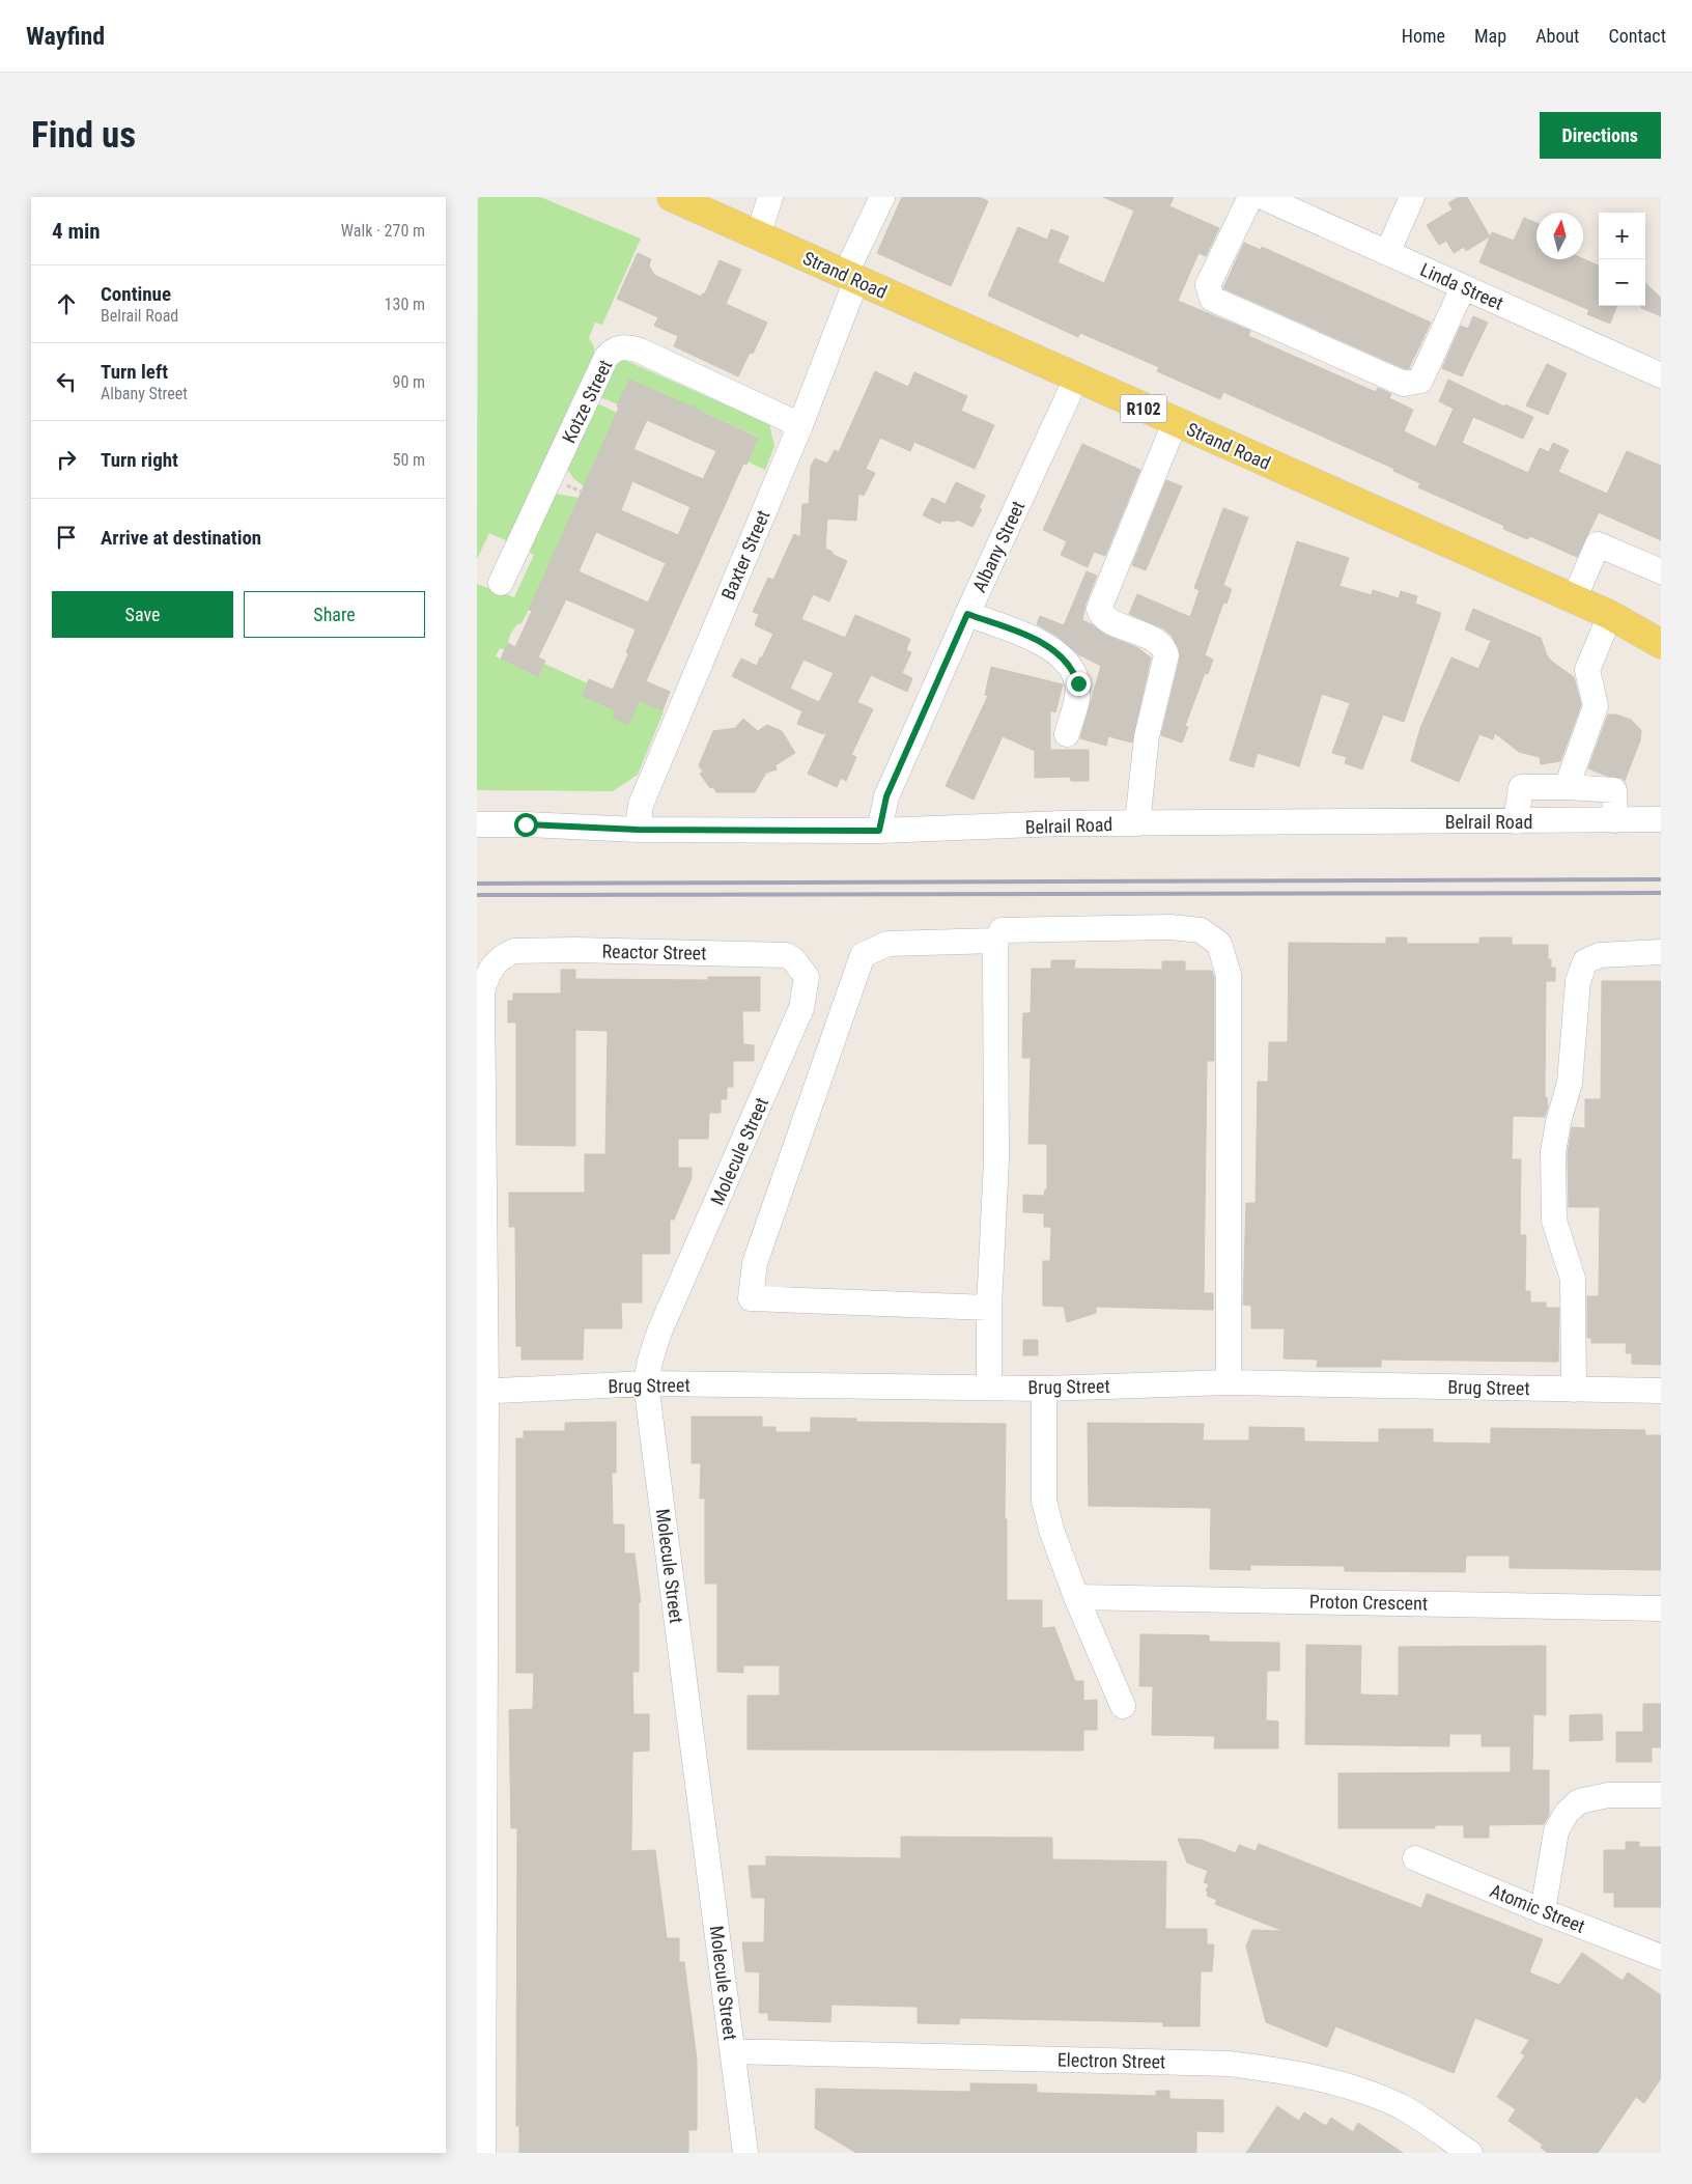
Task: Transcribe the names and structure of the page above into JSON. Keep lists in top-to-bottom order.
{
  "streets": {
    "main road": ["Strand Road", "R102"],
    "street": [
      "Linda Street",
      "Kotze Street",
      "Albany Street",
      "Baxter Street",
      "Belrail Road",
      "Reactor Street",
      "Molecule Street",
      "Brug Street",
      "Proton Crescent",
      "Atomic Street",
      "Electron Street"
    ]
  },
  "crossings": [
    ["Strand Road", "Albany Street"],
    ["Strand Road", "Baxter Street"],
    ["Kotze Street", "Baxter Street"],
    ["Albany Street", "Belrail Road"],
    ["Baxter Street", "Belrail Road"],
    ["Reactor Street", "Molecule Street"],
    ["Reactor Street", "Brug Street"],
    ["Molecule Street", "Brug Street"],
    ["Molecule Street", "Electron Street"]
  ],
  "north": "top",
  "page": {
    "header": "Wayfind",
    "nav": [
      "Home",
      "Map",
      "About",
      "Contact"
    ],
    "buttons": [
      "Directions",
      ["Save", "Share"]
    ],
    "title": "Find us",
    "heading": ["4 min", "Walk · 270 m"],
    "map_buttons": ["+", "−"],
    "list": [
      ["Continue", "Belrail Road", "130 m"],
      ["Turn left", "Albany Street", "90 m"],
      ["Turn right", "50 m"],
      "Arrive at destination"
    ]
  }
}
